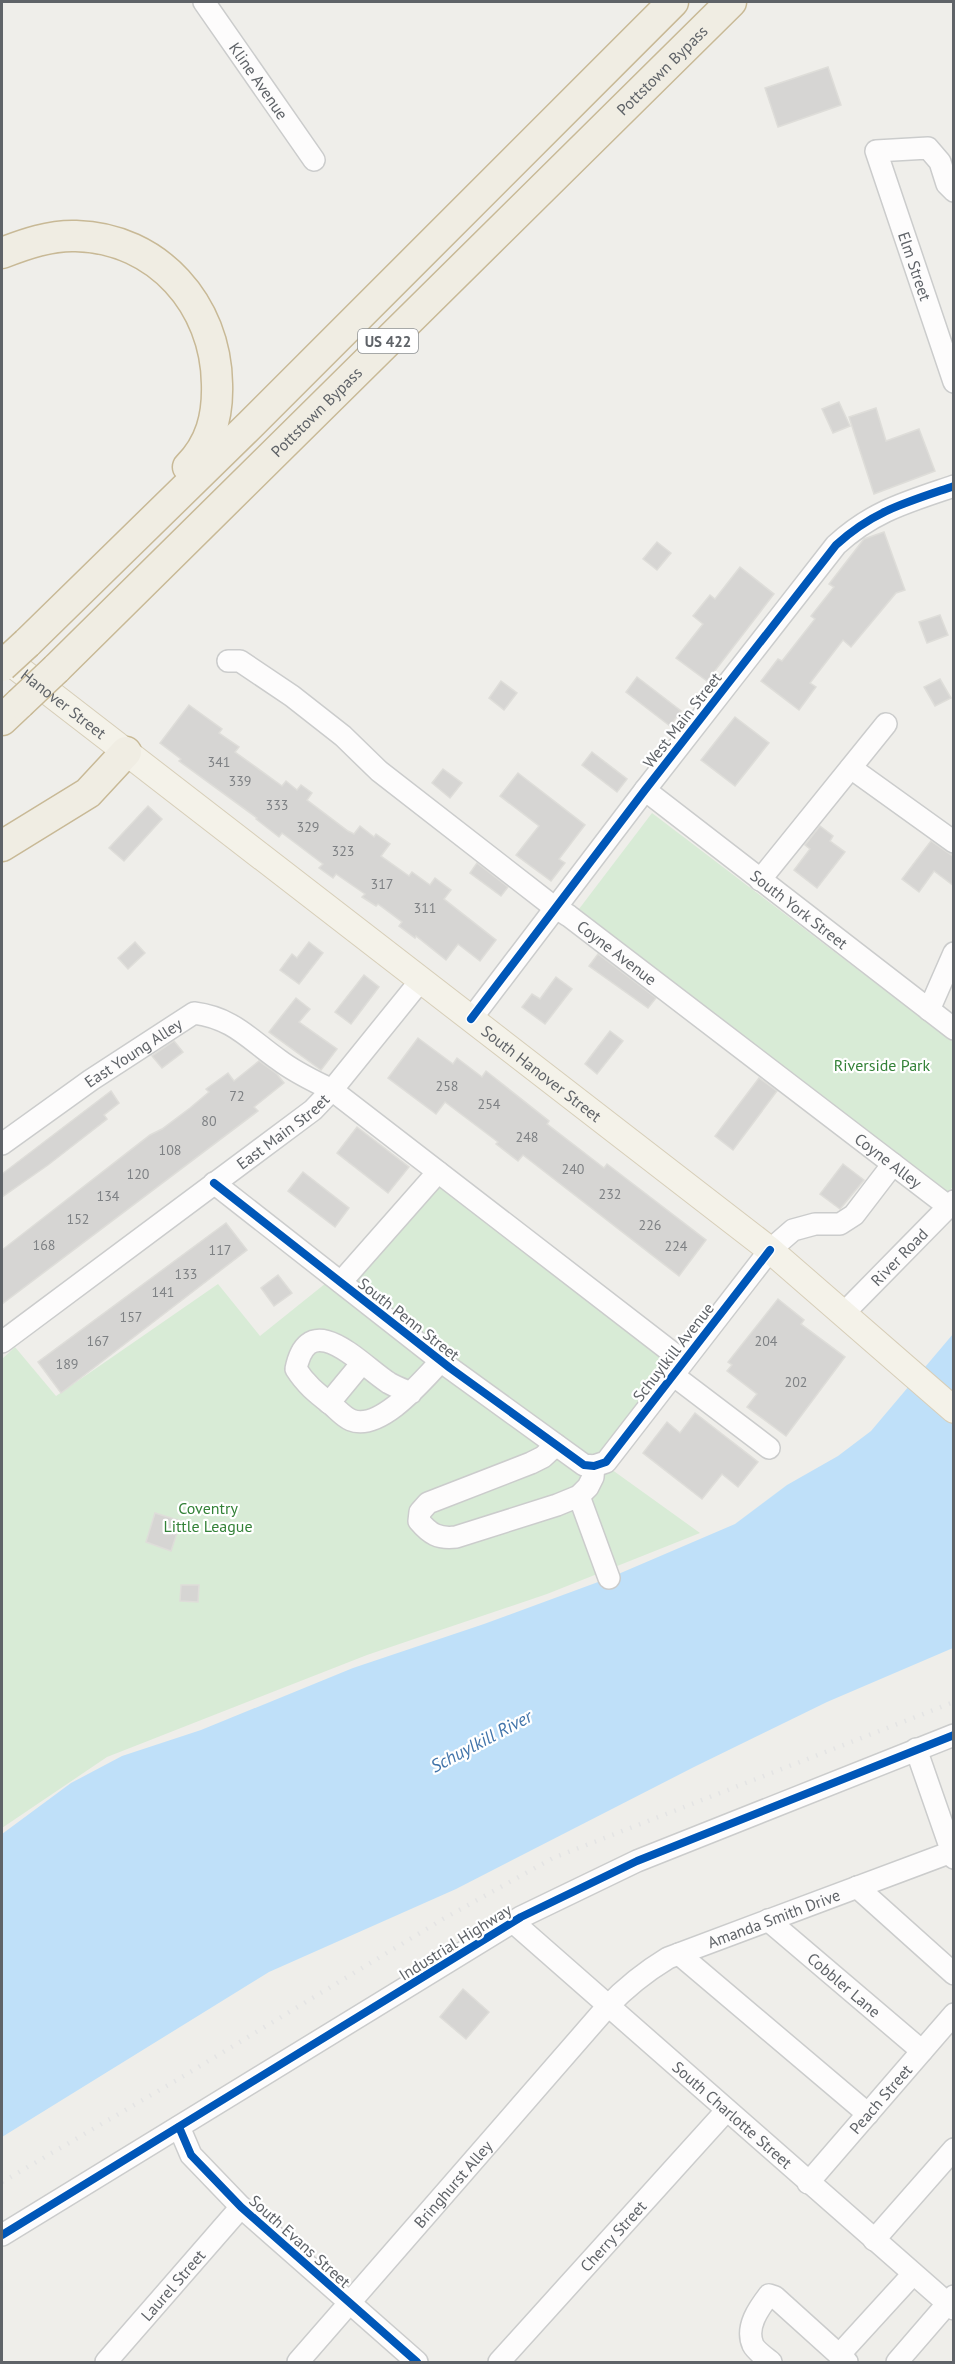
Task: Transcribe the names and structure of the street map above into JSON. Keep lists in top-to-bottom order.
{
  "streets": {
    "highway": ["Pottstown Bypass", "US 422"],
    "main road": ["Hanover Street", "South Hanover Street"],
    "street": [
      "Kline Avenue",
      "Elm Street",
      "West Main Street",
      "South York Street",
      "Coyne Avenue",
      "East Young Alley",
      "East Main Street",
      "Coyne Alley",
      "River Road",
      "South Penn Street",
      "Schuylkill Avenue",
      "Amanda Smith Drive",
      "Industrial Highway",
      "Cobbler Lane",
      "Peach Street",
      "South Charlotte Street",
      "Bringhurst Alley",
      "Cherry Street",
      "South Evans Street",
      "Laurel Street"
    ]
  },
  "crossings": [
    ["US 422", "Hanover Street"],
    ["Hanover Street", "South Hanover Street"],
    ["West Main Street", "South York Street"],
    ["West Main Street", "Coyne Avenue"],
    ["West Main Street", "South Hanover Street"],
    ["Coyne Avenue", "Coyne Alley"],
    ["East Young Alley", "East Main Street"],
    ["South Hanover Street", "East Main Street"],
    ["South Hanover Street", "River Road"],
    ["South Hanover Street", "Schuylkill Avenue"],
    ["East Main Street", "South Penn Street"],
    ["Coyne Alley", "River Road"],
    ["Coyne Alley", "Schuylkill Avenue"],
    ["South Penn Street", "Schuylkill Avenue"],
    ["Amanda Smith Drive", "Cobbler Lane"],
    ["Amanda Smith Drive", "South Charlotte Street"],
    ["Amanda Smith Drive", "Bringhurst Alley"],
    ["Industrial Highway", "South Charlotte Street"],
    ["Industrial Highway", "South Evans Street"],
    ["Cobbler Lane", "Peach Street"],
    ["Peach Street", "South Charlotte Street"],
    ["South Charlotte Street", "Bringhurst Alley"],
    ["South Charlotte Street", "Cherry Street"],
    ["Bringhurst Alley", "South Evans Street"],
    ["South Evans Street", "Laurel Street"]
  ],
  "water": ["Schuylkill River"],
  "parks": ["Riverside Park", "Coventry Little League"],
  "house_numbers": [
    "341",
    "339",
    "333",
    "329",
    "323",
    "317",
    "311",
    "258",
    "72",
    "254",
    "80",
    "248",
    "108",
    "240",
    "120",
    "232",
    "134",
    "152",
    "226",
    "168",
    "224",
    "117",
    "133",
    "141",
    "157",
    "167",
    "204",
    "189",
    "202"
  ]
}
